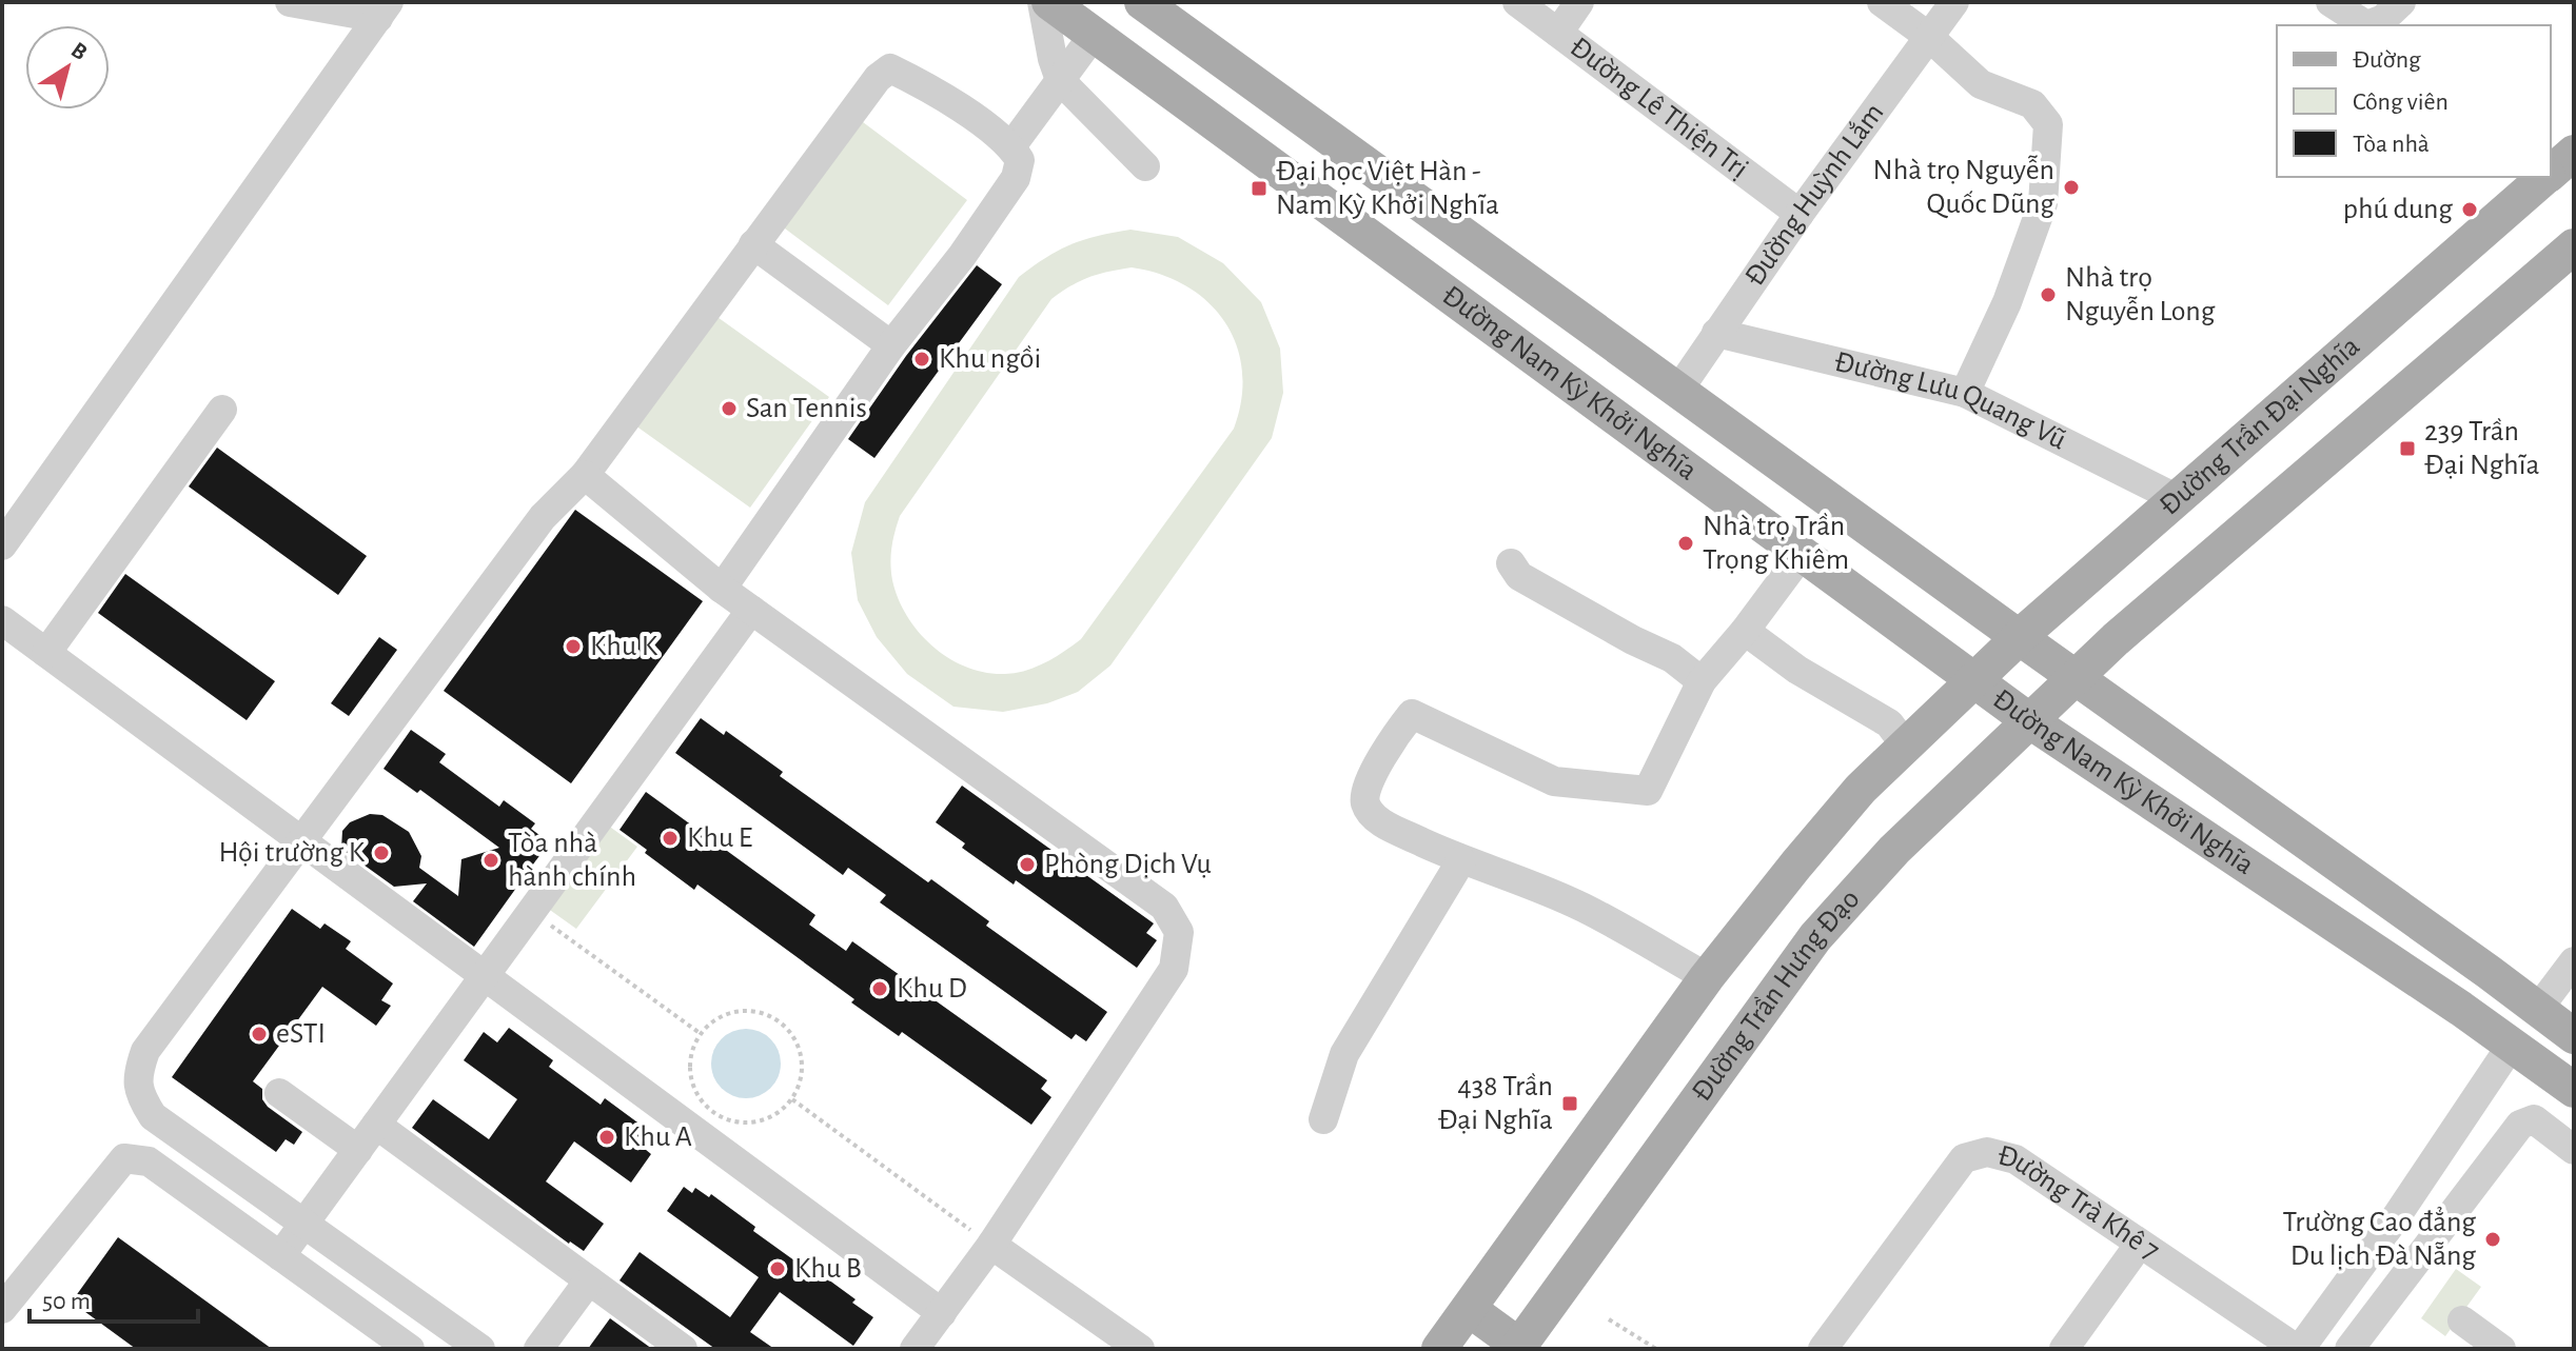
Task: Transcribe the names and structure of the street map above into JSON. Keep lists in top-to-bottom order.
{
  "streets": {
    "main road": ["Đường Nam Kỳ Khởi Nghĩa", "Đường Trần Đại Nghĩa", "Đường Trần Hưng Đạo"],
    "street": [
      "Đường Lê Thiện Trị",
      "Đường Huỳnh Lắm",
      "Đường Lưu Quang Vũ",
      "Đường Trà Khê 7"
    ]
  },
  "crossings": [
    ["Đường Lê Thiện Trị", "Đường Huỳnh Lắm"],
    ["Đường Huỳnh Lắm", "Đường Nam Kỳ Khởi Nghĩa"],
    ["Đường Huỳnh Lắm", "Đường Lưu Quang Vũ"],
    ["Đường Nam Kỳ Khởi Nghĩa", "Đường Trần Đại Nghĩa"],
    ["Đường Nam Kỳ Khởi Nghĩa", "Đường Trần Hưng Đạo"],
    ["Đường Lưu Quang Vũ", "Đường Trần Đại Nghĩa"],
    ["Đường Trần Đại Nghĩa", "Đường Trần Hưng Đạo"]
  ],
  "places": {
    "other": [
      "Nhà trọ Nguyễn Quốc Dũng",
      "phú dung",
      "Nhà trọ Nguyễn Long",
      "Khu ngồi",
      "San Tennis",
      "Nhà trọ Trần Trọng Khiêm",
      "Khu K",
      "Khu E",
      "Hội trường K",
      "Tòa nhà hành chính",
      "Phòng Dịch Vụ",
      "Khu D",
      "eSTI",
      "Khu A",
      "Trường Cao đẳng Du lịch Đà Nẵng",
      "Khu B"
    ],
    "transit": ["Đại học Việt Hàn - Nam Kỳ Khởi Nghĩa", "239 Trần Đại Nghĩa", "438 Trần Đại Nghĩa"]
  },
  "legend": ["Đường", "Công viên", "Tòa nhà"],
  "scale_bar": "50 m",
  "north": "top right"
}
